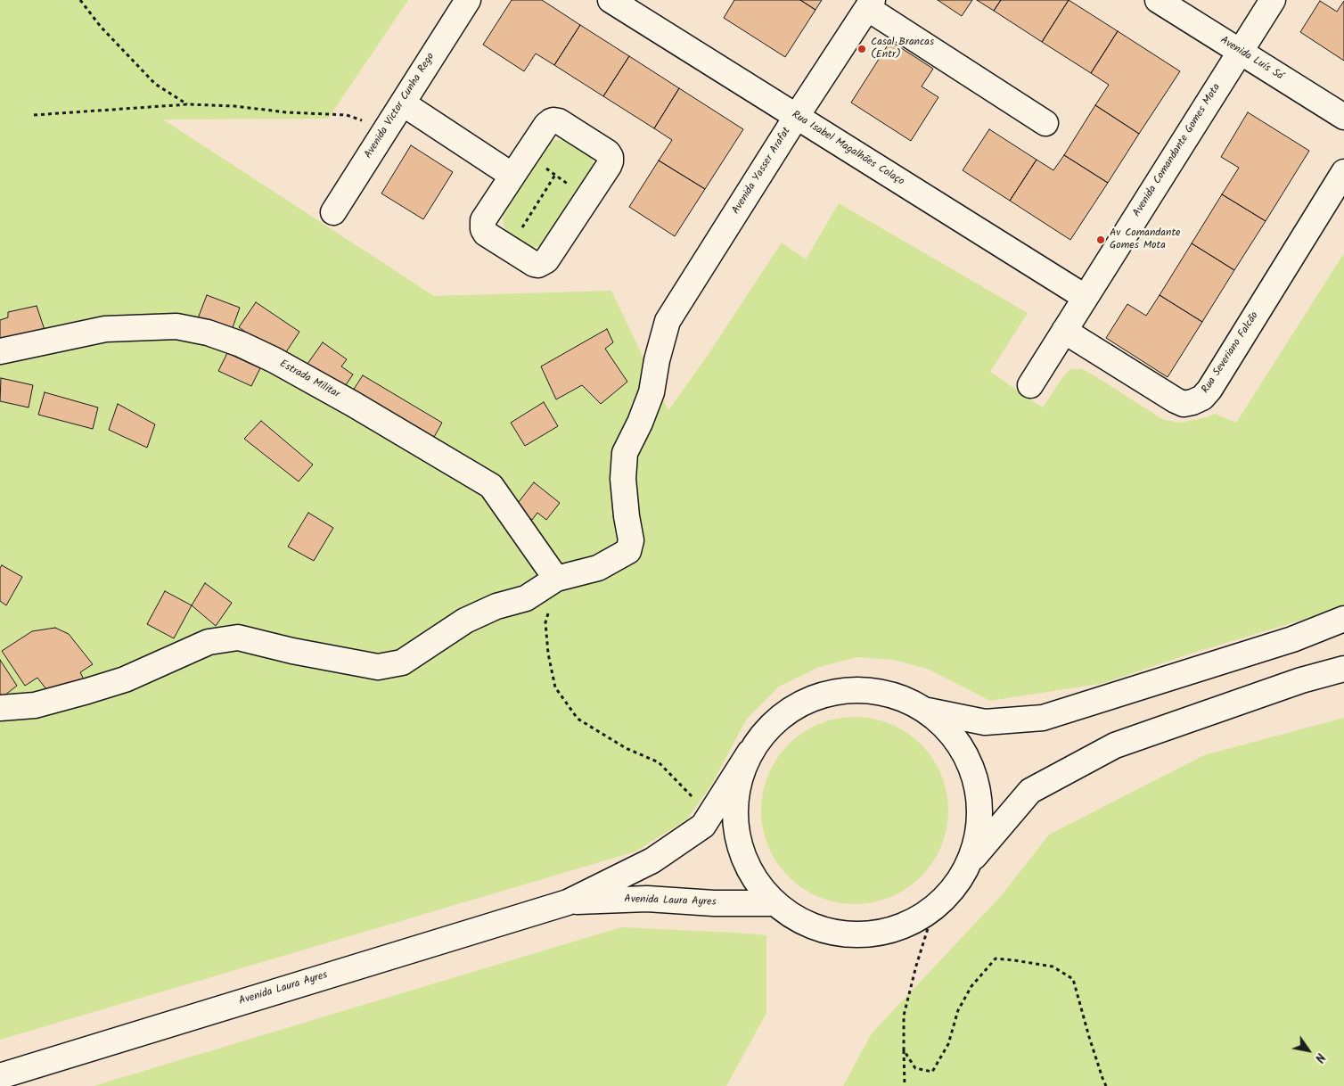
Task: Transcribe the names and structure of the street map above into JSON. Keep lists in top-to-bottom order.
{
  "streets": {
    "street": [
      "Avenida Luís Sá",
      "Avenida Victor Cunha Rego",
      "Rua Isabel Magalhães Colaço",
      "Avenida Comandante Gomes Mota",
      "Avenida Yasser Arafat",
      "Rua Severiano Falcão",
      "Estrada Militar",
      "Avenida Laura Ayres"
    ]
  },
  "crossings": [
    ["Avenida Luís Sá", "Avenida Comandante Gomes Mota"],
    ["Rua Isabel Magalhães Colaço", "Avenida Comandante Gomes Mota"],
    ["Rua Isabel Magalhães Colaço", "Avenida Yasser Arafat"],
    ["Avenida Comandante Gomes Mota", "Rua Severiano Falcão"],
    ["Avenida Yasser Arafat", "Estrada Militar"]
  ],
  "places": ["Casal Brancas (Entr)", "Av Comandante Gomes Mota"],
  "north": "bottom right"
}
